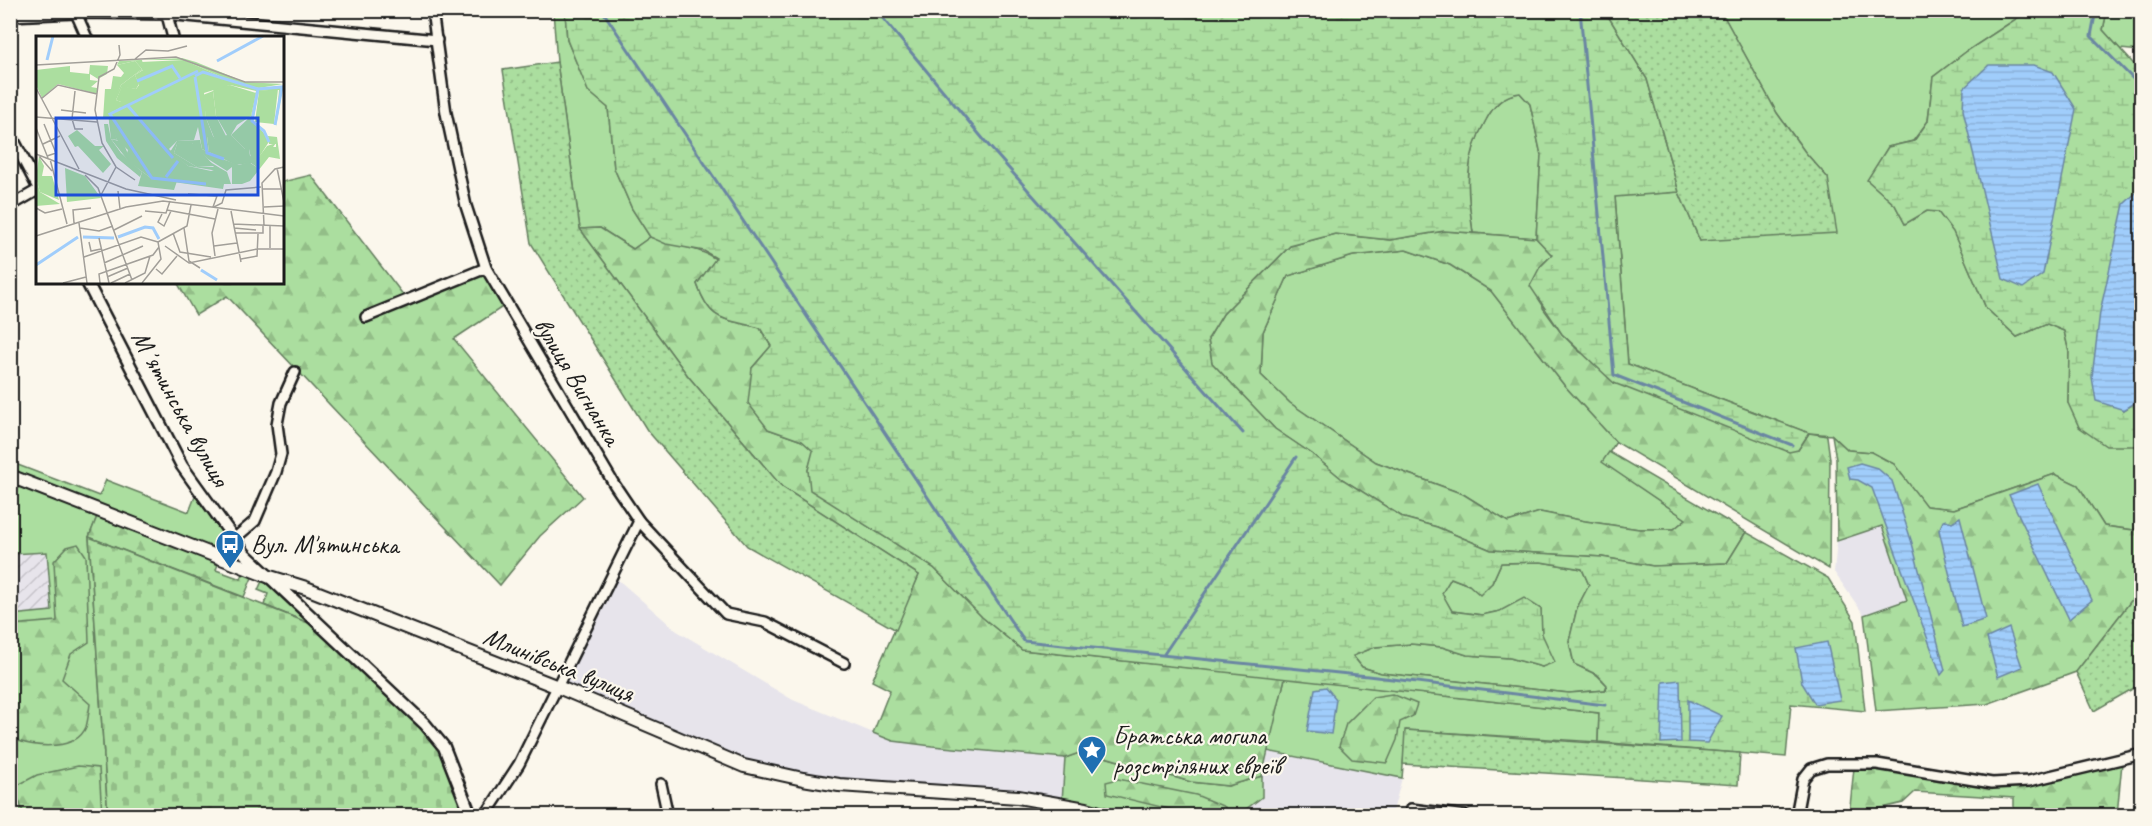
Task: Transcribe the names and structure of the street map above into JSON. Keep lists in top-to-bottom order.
{
  "streets": {
    "main road": ["Млинівська вулиця"],
    "street": ["вулиця Вигнанка", "Мʼятинська вулиця"]
  },
  "crossings": [
    ["Мʼятинська вулиця", "Млинівська вулиця"]
  ],
  "places": {
    "bus stop": ["Вул. М'ятинська"],
    "place": ["Братська могила розстріляних євреїв"]
  }
}
